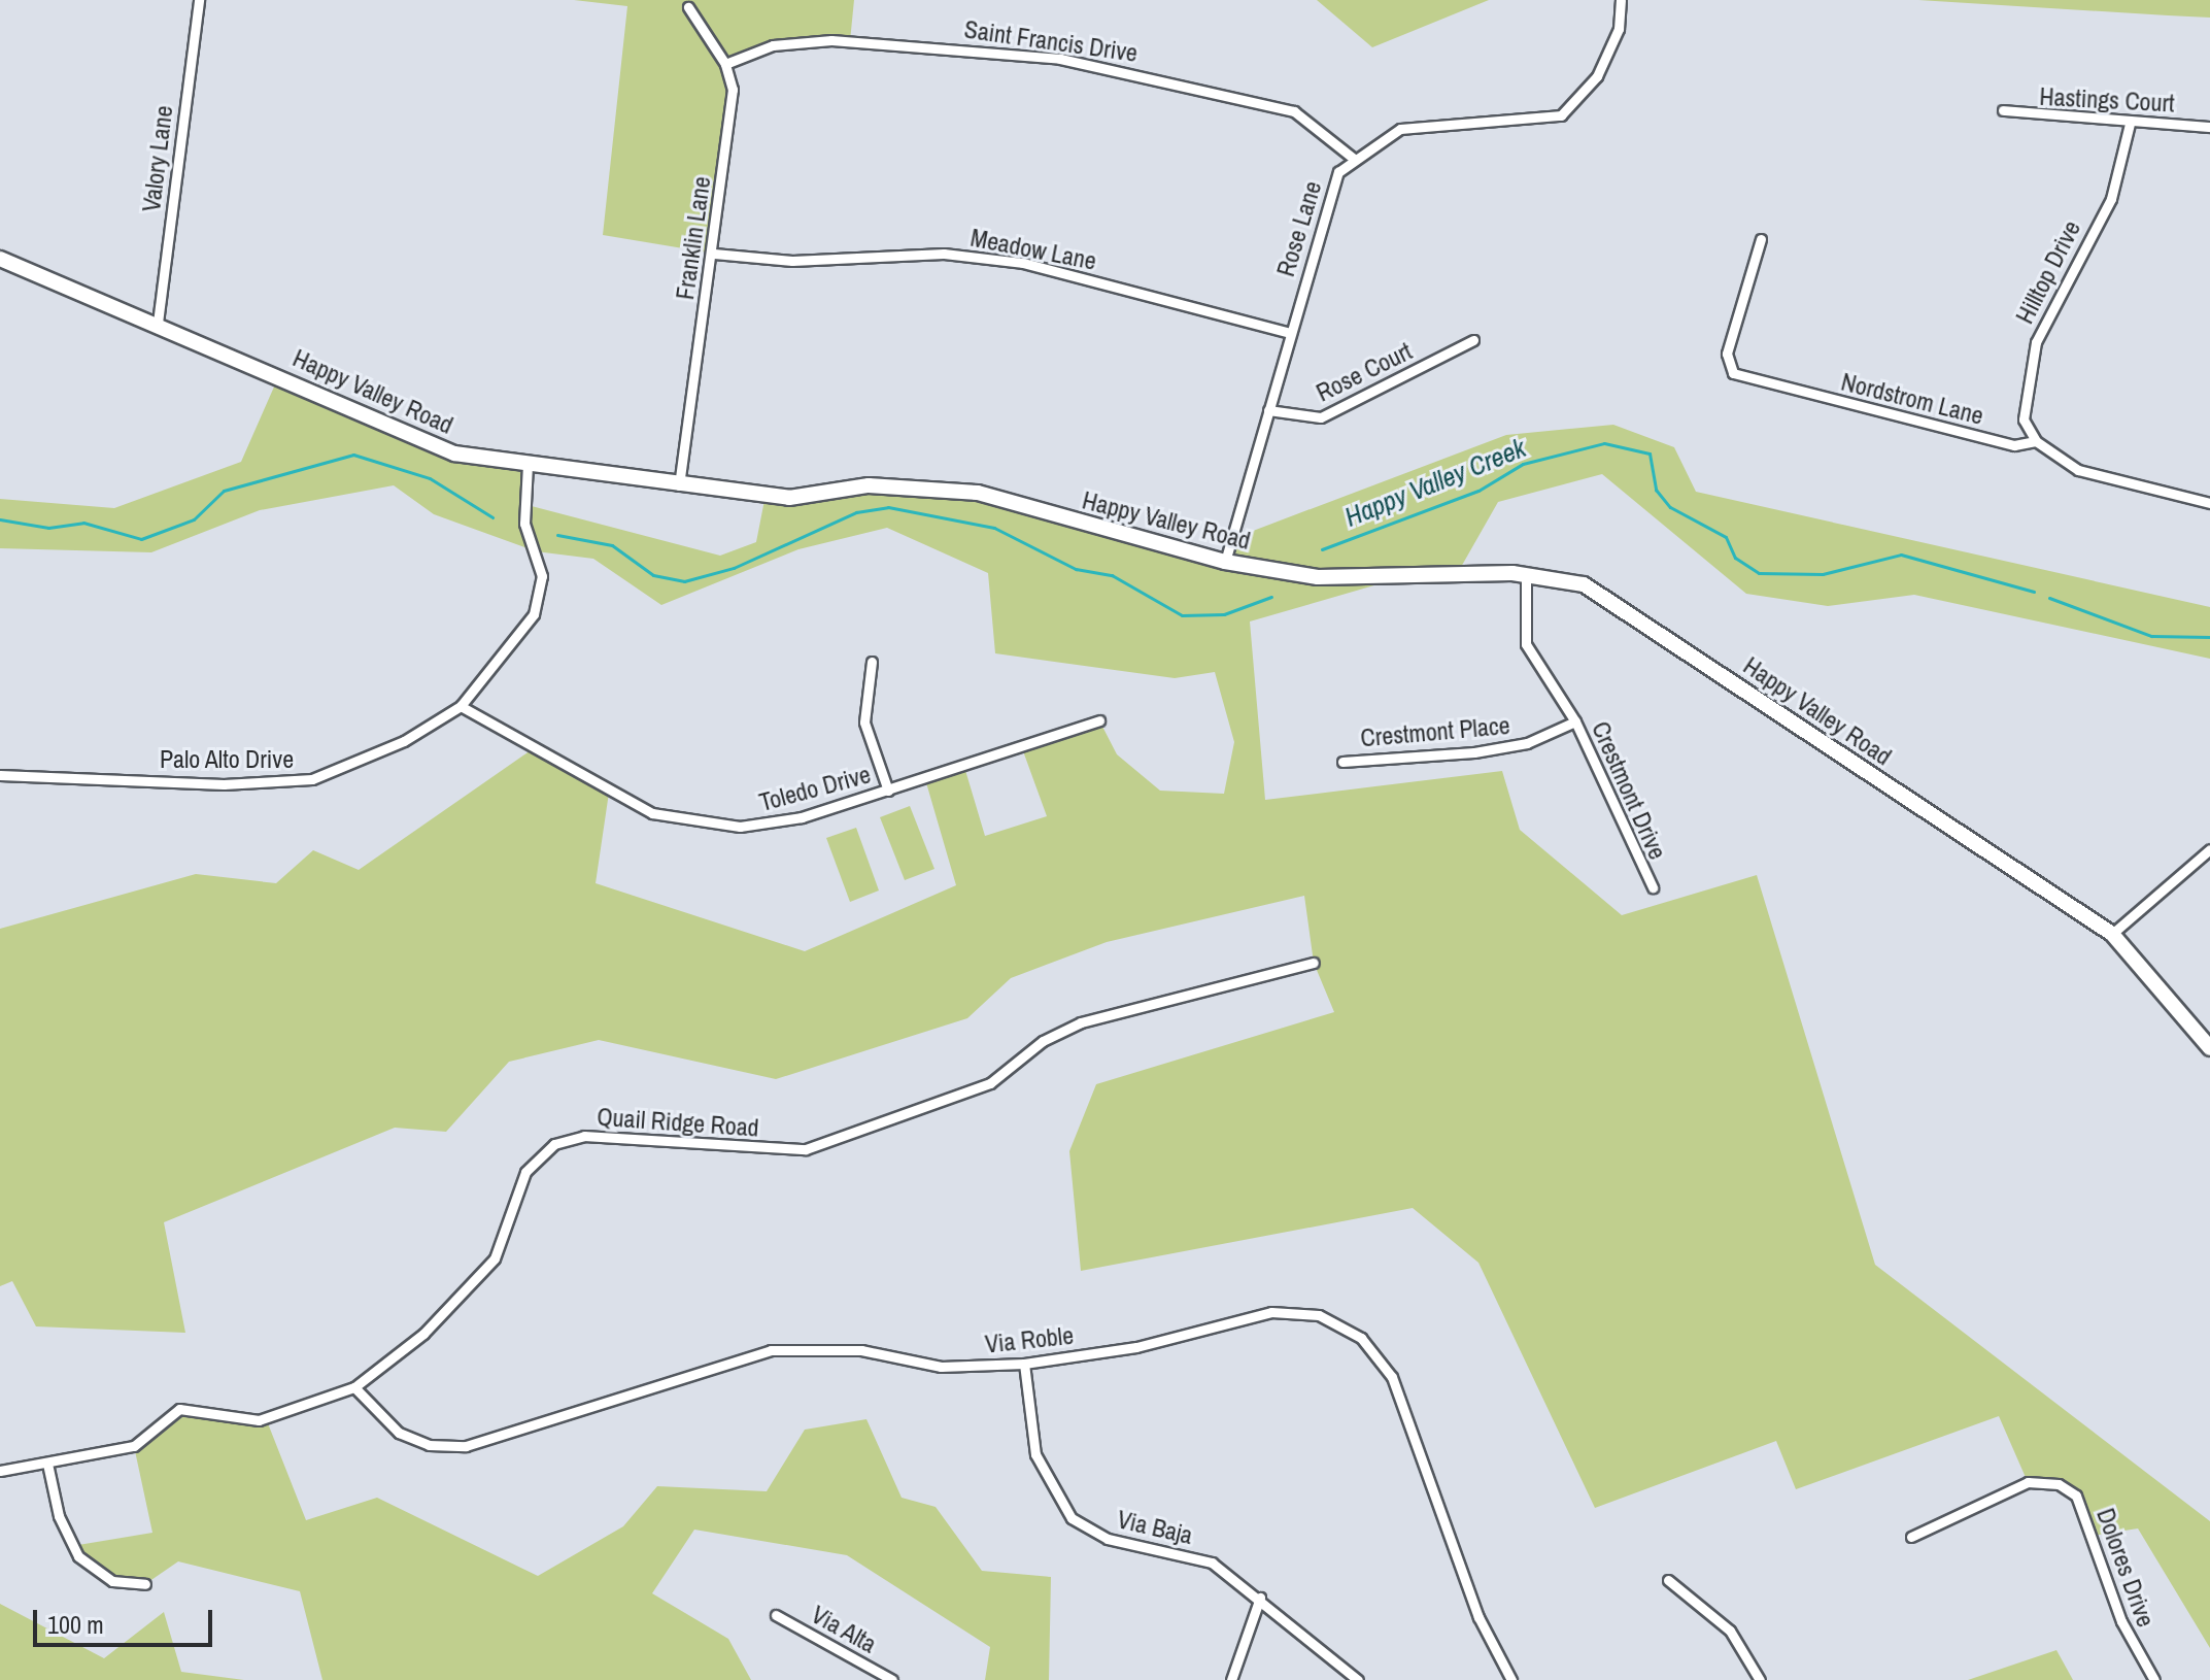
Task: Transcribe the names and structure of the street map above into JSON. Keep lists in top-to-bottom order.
{
  "streets": {
    "street": [
      "Saint Francis Drive",
      "Hastings Court",
      "Valory Lane",
      "Rose Lane",
      "Franklin Lane",
      "Meadow Lane",
      "Hilltop Drive",
      "Rose Court",
      "Happy Valley Road",
      "Nordstrom Lane",
      "Crestmont Place",
      "Palo Alto Drive",
      "Toledo Drive",
      "Crestmont Drive",
      "Quail Ridge Road",
      "Via Roble",
      "Via Baja",
      "Dolores Drive",
      "Via Alta"
    ]
  },
  "crossings": [
    ["Saint Francis Drive", "Rose Lane"],
    ["Saint Francis Drive", "Franklin Lane"],
    ["Hastings Court", "Hilltop Drive"],
    ["Valory Lane", "Happy Valley Road"],
    ["Rose Lane", "Meadow Lane"],
    ["Rose Lane", "Rose Court"],
    ["Rose Lane", "Happy Valley Road"],
    ["Franklin Lane", "Meadow Lane"],
    ["Franklin Lane", "Happy Valley Road"],
    ["Hilltop Drive", "Nordstrom Lane"],
    ["Happy Valley Road", "Palo Alto Drive"],
    ["Happy Valley Road", "Crestmont Drive"],
    ["Crestmont Place", "Crestmont Drive"],
    ["Palo Alto Drive", "Toledo Drive"],
    ["Quail Ridge Road", "Via Roble"],
    ["Via Roble", "Via Baja"]
  ],
  "water": ["Happy Valley Creek"],
  "scale_bar": "100 m"
}
